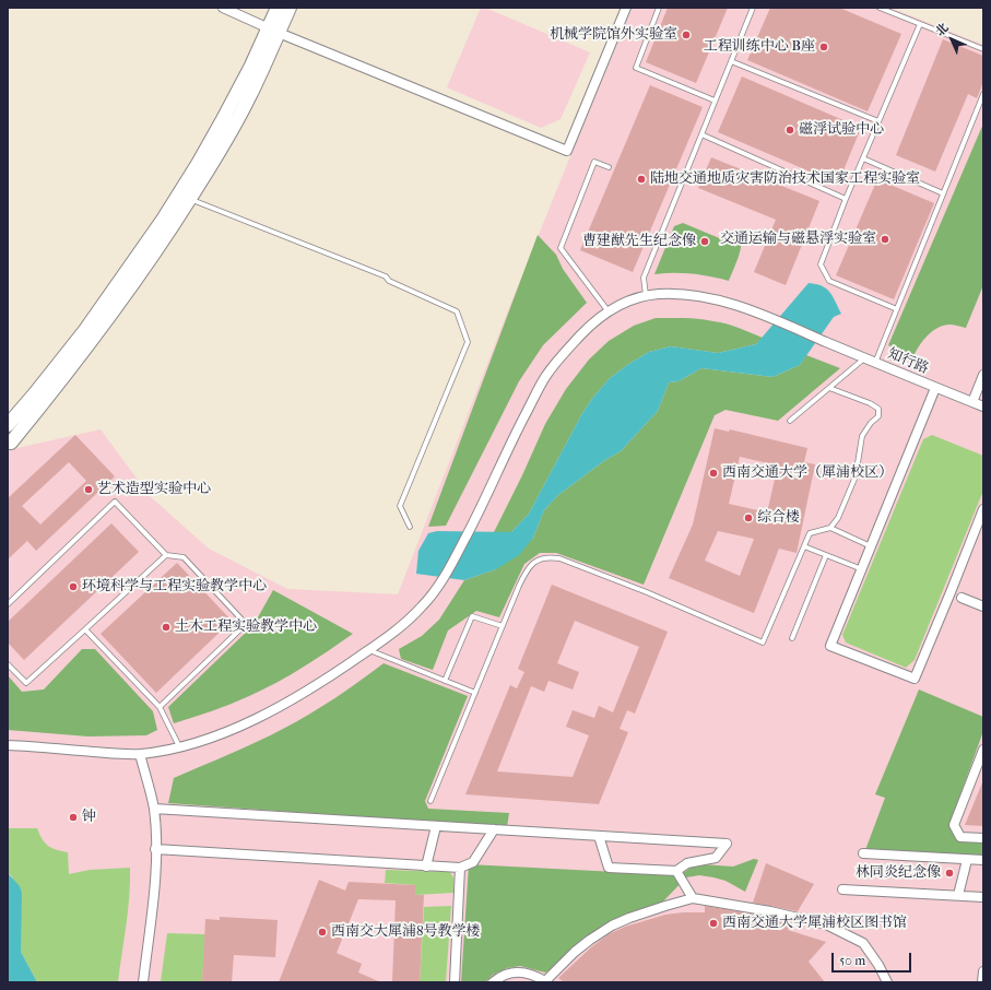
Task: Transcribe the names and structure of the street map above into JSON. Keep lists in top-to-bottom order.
{
  "streets": {
    "street": ["知行路"]
  },
  "places": [
    "机械学院馆外实验室",
    "工程训练中心 B座",
    "磁浮试验中心",
    "陆地交通地质灾害防治技术国家工程实验室",
    "交通运输与磁悬浮实验室",
    "曹建猷先生纪念像",
    "西南交通大学（犀浦校区）",
    "艺术造型实验中心",
    "综合楼",
    "环境科学与工程实验教学中心",
    "土木工程实验教学中心",
    "钟",
    "林同炎纪念像",
    "西南交通大学犀浦校区图书馆",
    "西南交大犀浦8号教学楼"
  ],
  "scale_bar": "50 m",
  "north": "top left"
}
